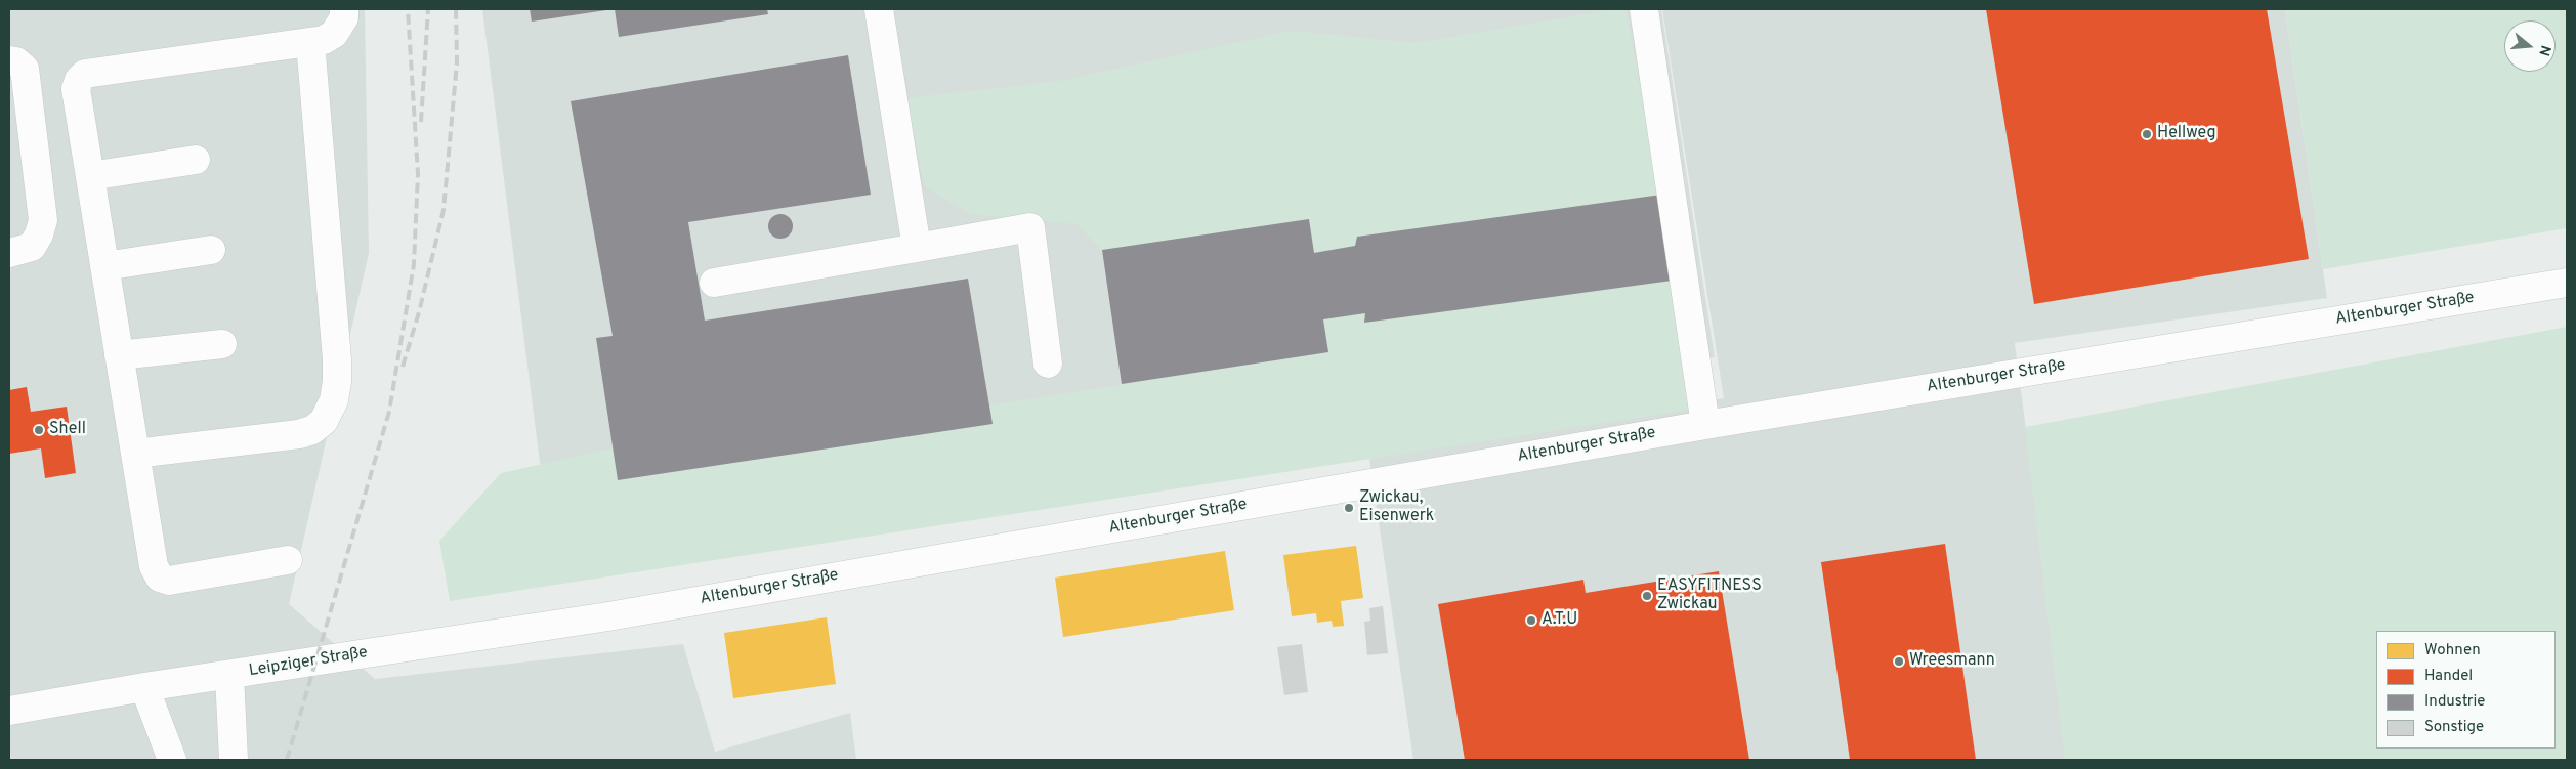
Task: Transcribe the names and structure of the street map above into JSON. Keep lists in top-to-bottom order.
{
  "streets": {
    "street": ["Altenburger Straße", "Leipziger Straße"]
  },
  "crossings": [
    ["Altenburger Straße", "Leipziger Straße"]
  ],
  "places": [
    "Hellweg",
    "Shell",
    "Zwickau, Eisenwerk",
    "EASYFITNESS Zwickau",
    "A.T.U",
    "Wreesmann"
  ],
  "legend": [
    "Wohnen",
    "Handel",
    "Industrie",
    "Sonstige"
  ],
  "north": "right"
}
